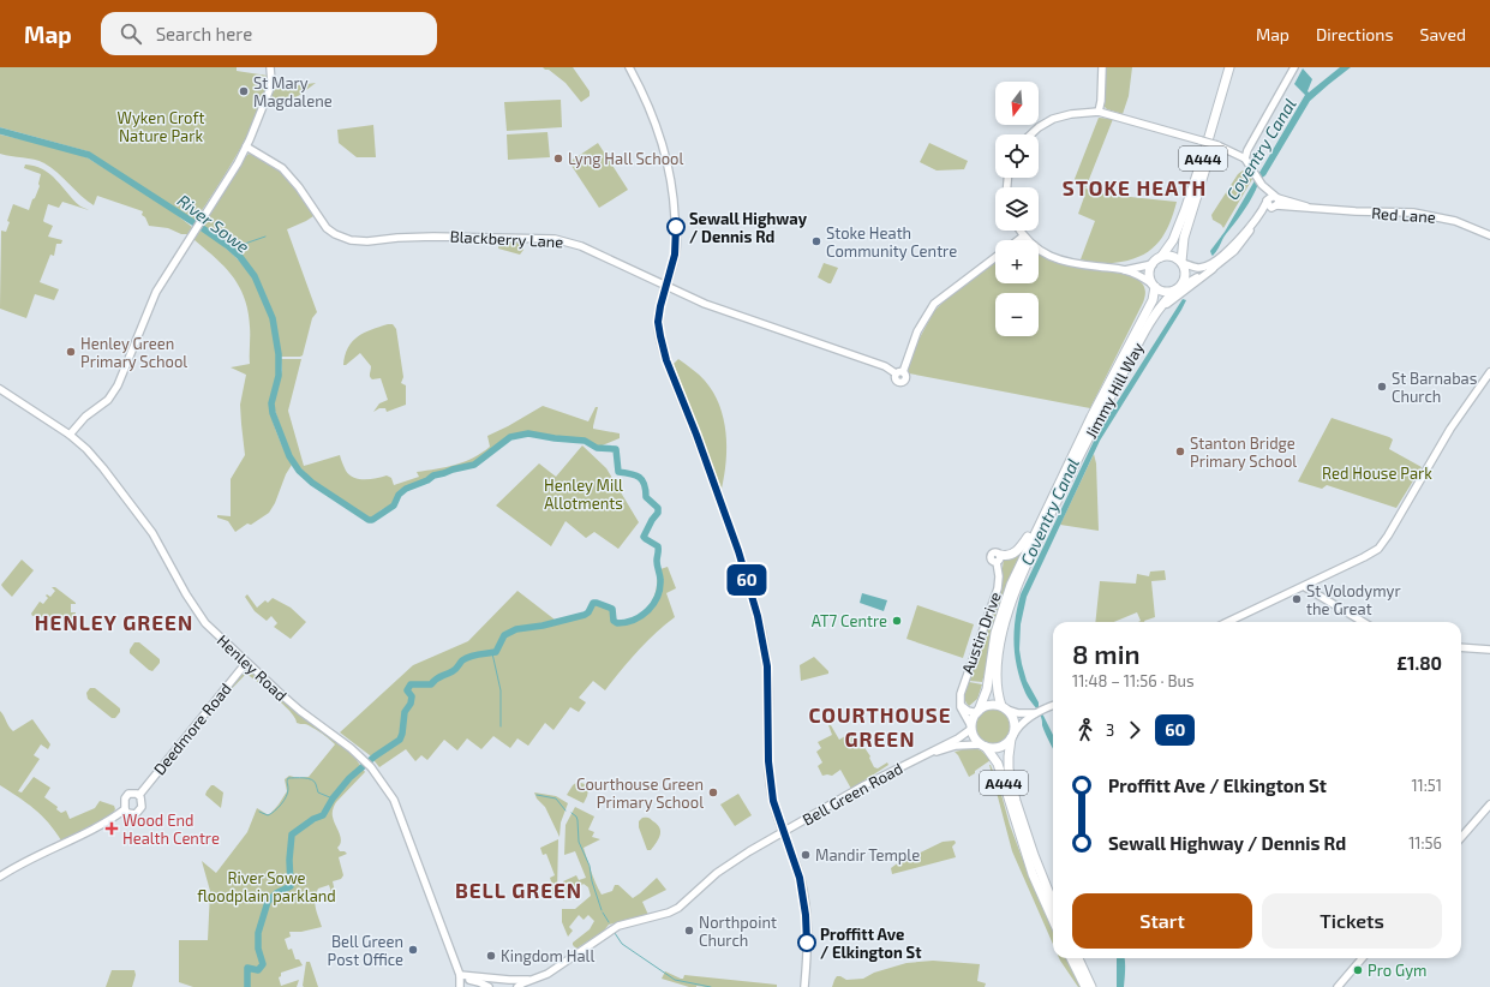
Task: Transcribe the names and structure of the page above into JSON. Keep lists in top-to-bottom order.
{
  "streets": {
    "highway": ["A444", "Jimmy Hill Way"],
    "street": [
      "Red Lane",
      "Blackberry Lane",
      "Austin Drive",
      "Henley Road",
      "Deedmore Road",
      "Bell Green Road"
    ]
  },
  "crossings": [
    ["A444", "Jimmy Hill Way"],
    ["A444", "Bell Green Road"],
    ["Henley Road", "Deedmore Road"],
    ["Henley Road", "Bell Green Road"]
  ],
  "districts": [
    "STOKE HEATH",
    "HENLEY GREEN",
    "COURTHOUSE GREEN",
    "BELL GREEN"
  ],
  "water": ["Coventry Canal", "River Sowe"],
  "parks": [
    "Wyken Croft Nature Park",
    "Red House Park",
    "Henley Mill Allotments",
    "River Sowe floodplain parkland"
  ],
  "places": {
    "other": [
      "St Mary Magdalene",
      "Lyng Hall School",
      "Sewall Highway / Dennis Rd",
      "Stoke Heath Community Centre",
      "Henley Green Primary School",
      "St Barnabas Church",
      "Stanton Bridge Primary School",
      "St Volodymyr the Great",
      "AT7 Centre",
      "Courthouse Green Primary School",
      "Mandir Temple",
      "Northpoint Church",
      "Proffitt Ave / Elkington St",
      "Bell Green Post Office",
      "Kingdom Hall",
      "Pro Gym"
    ],
    "health": ["Wood End Health Centre"]
  },
  "lines": ["bus line 60"],
  "north": "bottom",
  "page": {
    "header": "Map",
    "search": "Search here",
    "nav": ["Map", "Directions", "Saved"],
    "on_map": "60",
    "map_buttons": ["+", "−"],
    "heading": ["8 min", "11:48 – 11:56 · Bus", "£1.80"],
    "legs": ["3", "60"],
    "list": [
      {
        "name": "Proffitt Ave / Elkington St",
        "value": "11:51"
      },
      {
        "name": "Sewall Highway / Dennis Rd",
        "value": "11:56"
      }
    ],
    "buttons": ["Start", "Tickets"]
  }
}
